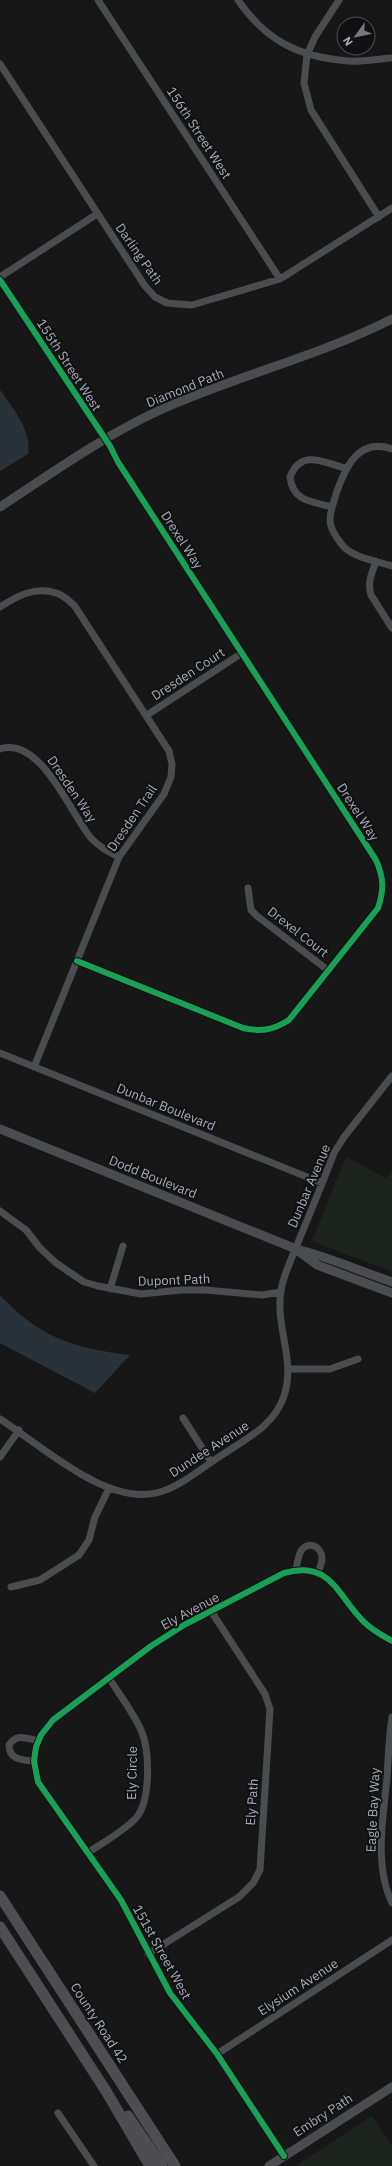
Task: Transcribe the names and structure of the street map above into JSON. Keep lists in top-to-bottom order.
{
  "streets": {
    "highway": ["County Road 42"],
    "street": [
      "156th Street West",
      "Darling Path",
      "155th Street West",
      "Diamond Path",
      "Drexel Way",
      "Dresden Court",
      "Dresden Way",
      "Dresden Trail",
      "Drexel Court",
      "Dunbar Boulevard",
      "Dodd Boulevard",
      "Dunbar Avenue",
      "Dupont Path",
      "Dundee Avenue",
      "Ely Avenue",
      "Ely Circle",
      "Ely Path",
      "Eagle Bay Way",
      "151st Street West",
      "Elysium Avenue",
      "Embry Path"
    ]
  },
  "crossings": [
    ["156th Street West", "Darling Path"],
    ["155th Street West", "Diamond Path"],
    ["155th Street West", "Drexel Way"],
    ["Drexel Way", "Dresden Court"],
    ["Drexel Way", "Dresden Trail"],
    ["Drexel Way", "Drexel Court"],
    ["Dresden Court", "Dresden Trail"],
    ["Dresden Way", "Dresden Trail"],
    ["Dresden Trail", "Dunbar Boulevard"],
    ["Dunbar Boulevard", "Dunbar Avenue"],
    ["Dodd Boulevard", "Dunbar Avenue"],
    ["Dodd Boulevard", "Dundee Avenue"],
    ["Dunbar Avenue", "Dundee Avenue"],
    ["Dupont Path", "Dundee Avenue"],
    ["Ely Avenue", "Ely Circle"],
    ["Ely Avenue", "Ely Path"],
    ["Ely Avenue", "151st Street West"],
    ["Ely Circle", "151st Street West"],
    ["Ely Path", "151st Street West"],
    ["151st Street West", "Elysium Avenue"],
    ["151st Street West", "Embry Path"]
  ],
  "north": "bottom left"
}
